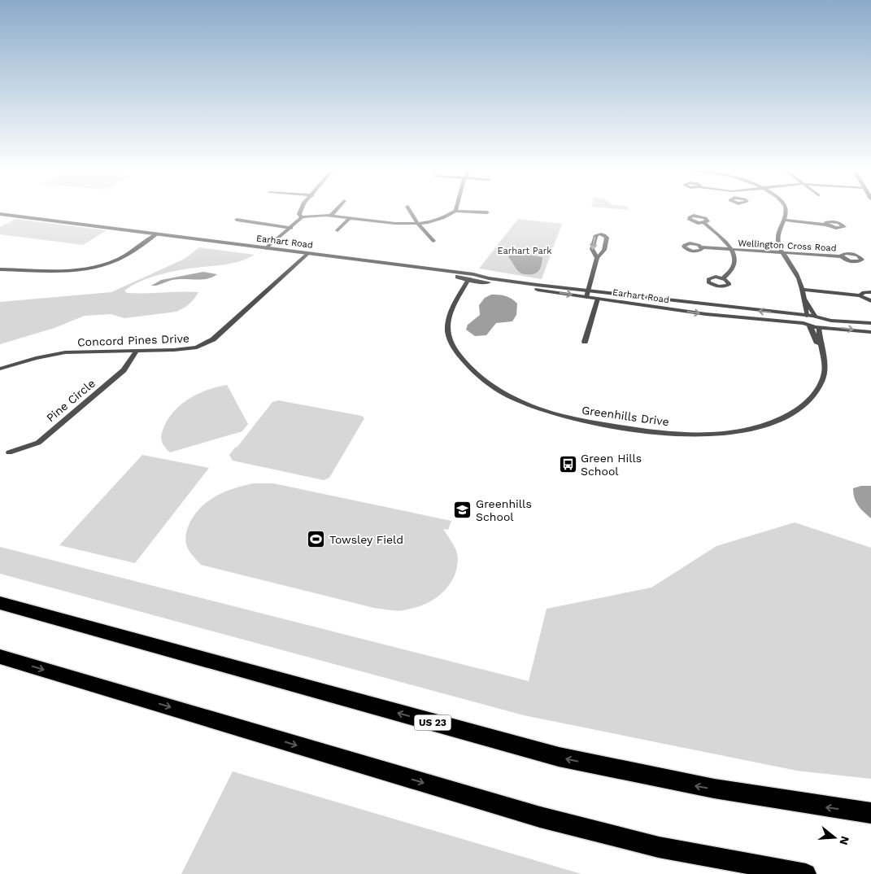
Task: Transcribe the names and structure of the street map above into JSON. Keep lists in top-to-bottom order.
{
  "streets": {
    "highway": ["US 23"],
    "street": [
      "Earhart Road",
      "Wellington Cross Road",
      "Concord Pines Drive",
      "Pine Circle",
      "Greenhills Drive"
    ]
  },
  "crossings": [
    ["Earhart Road", "Concord Pines Drive"],
    ["Earhart Road", "Greenhills Drive"],
    ["Wellington Cross Road", "Greenhills Drive"],
    ["Concord Pines Drive", "Pine Circle"]
  ],
  "parks": ["Earhart Park"],
  "places": {
    "bus stop": ["Green Hills School"],
    "school or university": ["Greenhills School"],
    "sports": ["Towsley Field"]
  },
  "north": "right"
}
